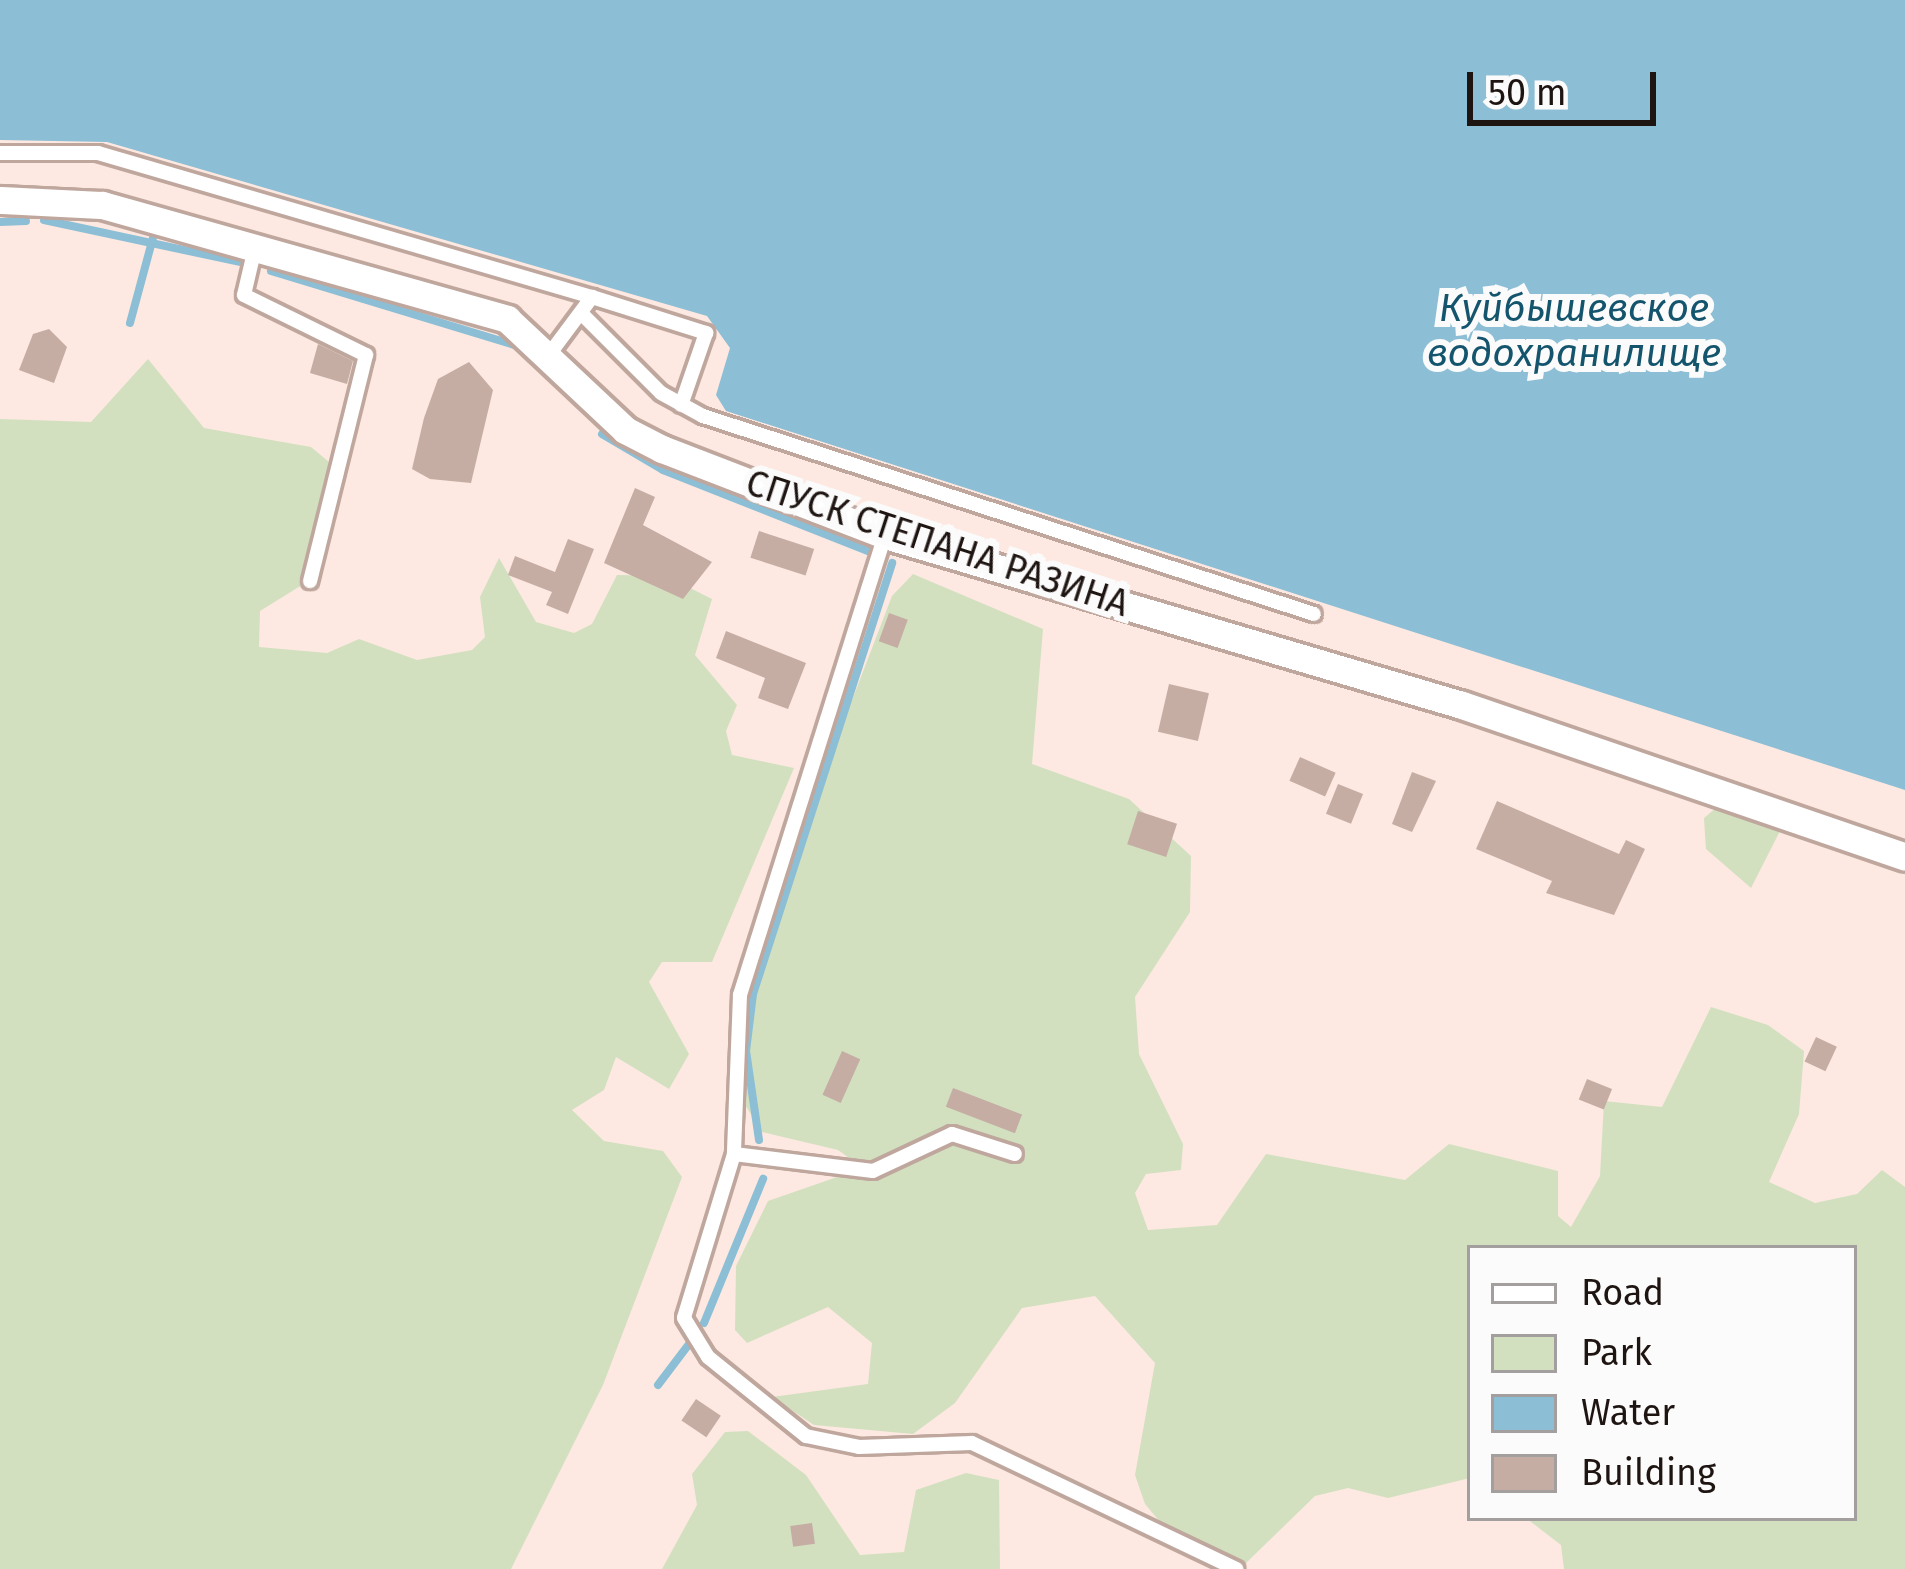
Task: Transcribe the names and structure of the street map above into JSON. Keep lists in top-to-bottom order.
{
  "streets": {
    "street": ["СПУСК СТЕПАНА РАЗИНА"]
  },
  "water": ["Куйбышевское водохранилище"],
  "legend": [
    "Road",
    "Park",
    "Water",
    "Building"
  ],
  "scale_bar": "50 m"
}
